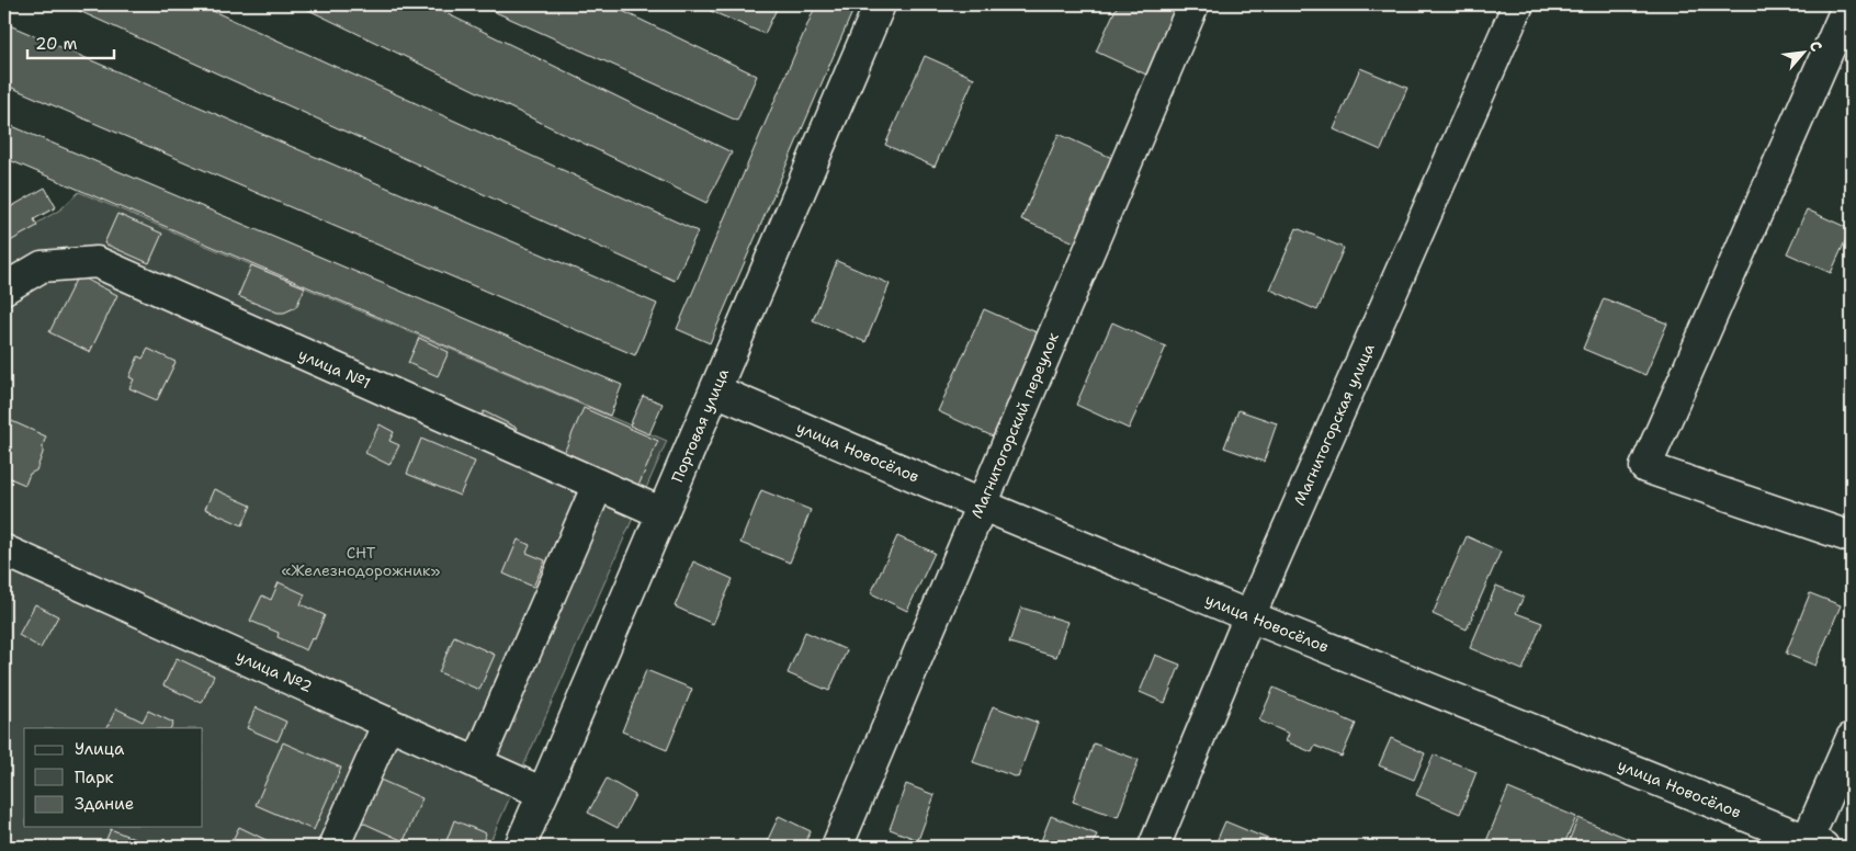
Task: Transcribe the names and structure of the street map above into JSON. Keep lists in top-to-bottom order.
{
  "streets": {
    "street": [
      "улица №1",
      "Магнитогорская улица",
      "Портовая улица",
      "Магнитогорский переулок",
      "улица Новосёлов",
      "улица №2"
    ]
  },
  "crossings": [
    ["улица №1", "Портовая улица"],
    ["Магнитогорская улица", "улица Новосёлов"],
    ["Портовая улица", "улица Новосёлов"],
    ["Портовая улица", "улица №2"],
    ["Магнитогорский переулок", "улица Новосёлов"]
  ],
  "parks": ["СНТ «Железнодорожник»"],
  "legend": ["Улица", "Парк", "Здание"],
  "scale_bar": "20 m",
  "north": "top right"
}
